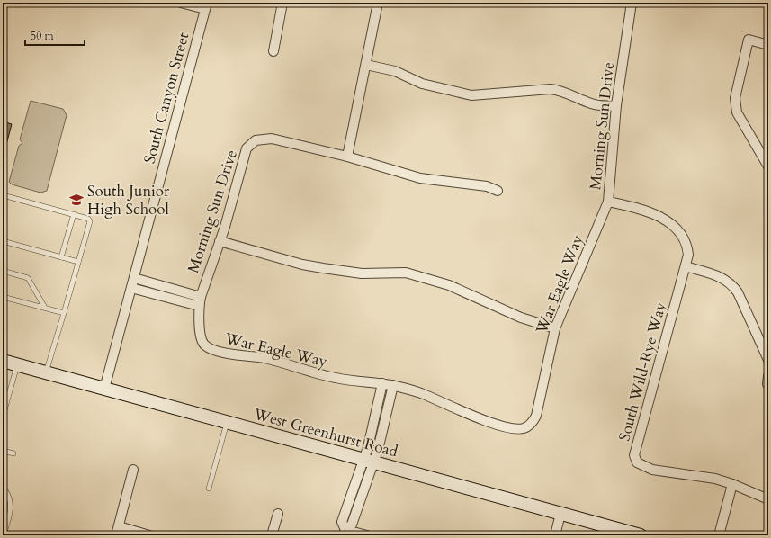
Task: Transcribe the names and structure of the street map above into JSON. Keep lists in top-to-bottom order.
{
  "streets": {
    "main road": ["West Greenhurst Road"],
    "street": [
      "South Canyon Street",
      "Morning Sun Drive",
      "War Eagle Way",
      "South Wild-Rye Way"
    ]
  },
  "crossings": [
    ["South Canyon Street", "West Greenhurst Road"],
    ["Morning Sun Drive", "War Eagle Way"],
    ["Morning Sun Drive", "South Wild-Rye Way"]
  ],
  "places": {
    "school or university": ["South Junior High School"]
  },
  "scale_bar": "50 m"
}
